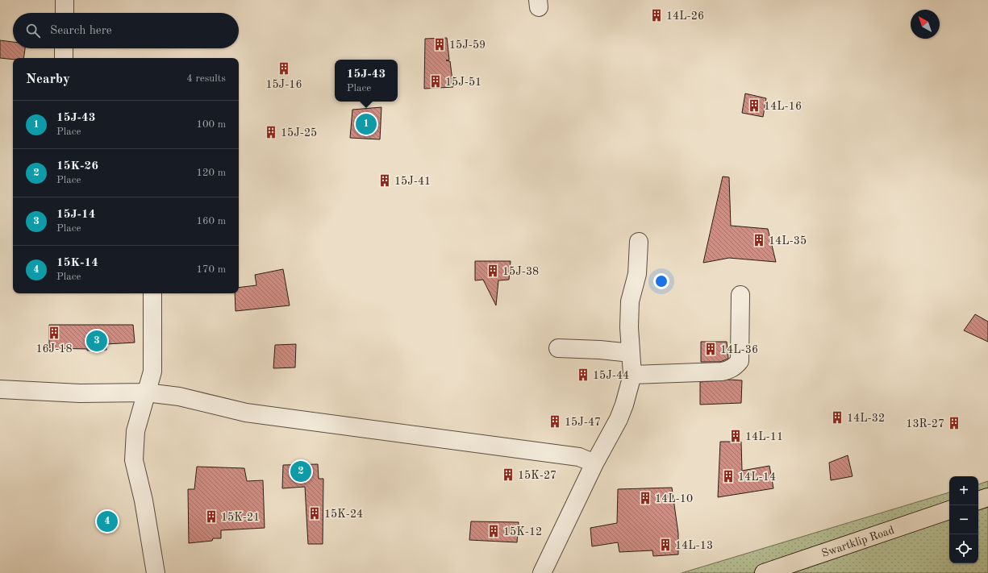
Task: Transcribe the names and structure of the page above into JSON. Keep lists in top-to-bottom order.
{
  "streets": {
    "main road": ["Swartklip Road"]
  },
  "places": {
    "building": [
      "14L-26",
      "15J-59",
      "15J-16",
      "15J-51",
      "14L-16",
      "15J-25",
      "15J-41",
      "14L-35",
      "15J-38",
      "16J-18",
      "14L-36",
      "15J-44",
      "14L-32",
      "15J-47",
      "13R-27",
      "14L-11",
      "15K-27",
      "14L-14",
      "14L-10",
      "15K-24",
      "15K-21",
      "15K-12",
      "14L-13"
    ]
  },
  "north": "top left",
  "page": {
    "search": "Search here",
    "heading": ["Nearby", "4 results"],
    "popup": ["15J-43", "Place"],
    "list": [
      {
        "mark": "1",
        "name": "15J-43",
        "note": "Place",
        "value": "100 m"
      },
      {
        "mark": "2",
        "name": "15K-26",
        "note": "Place",
        "value": "120 m"
      },
      {
        "mark": "3",
        "name": "15J-14",
        "note": "Place",
        "value": "160 m"
      },
      {
        "mark": "4",
        "name": "15K-14",
        "note": "Place",
        "value": "170 m"
      }
    ],
    "pins": [
      "1",
      "3",
      "2",
      "4"
    ],
    "map_buttons": ["+", "−"]
  }
}
